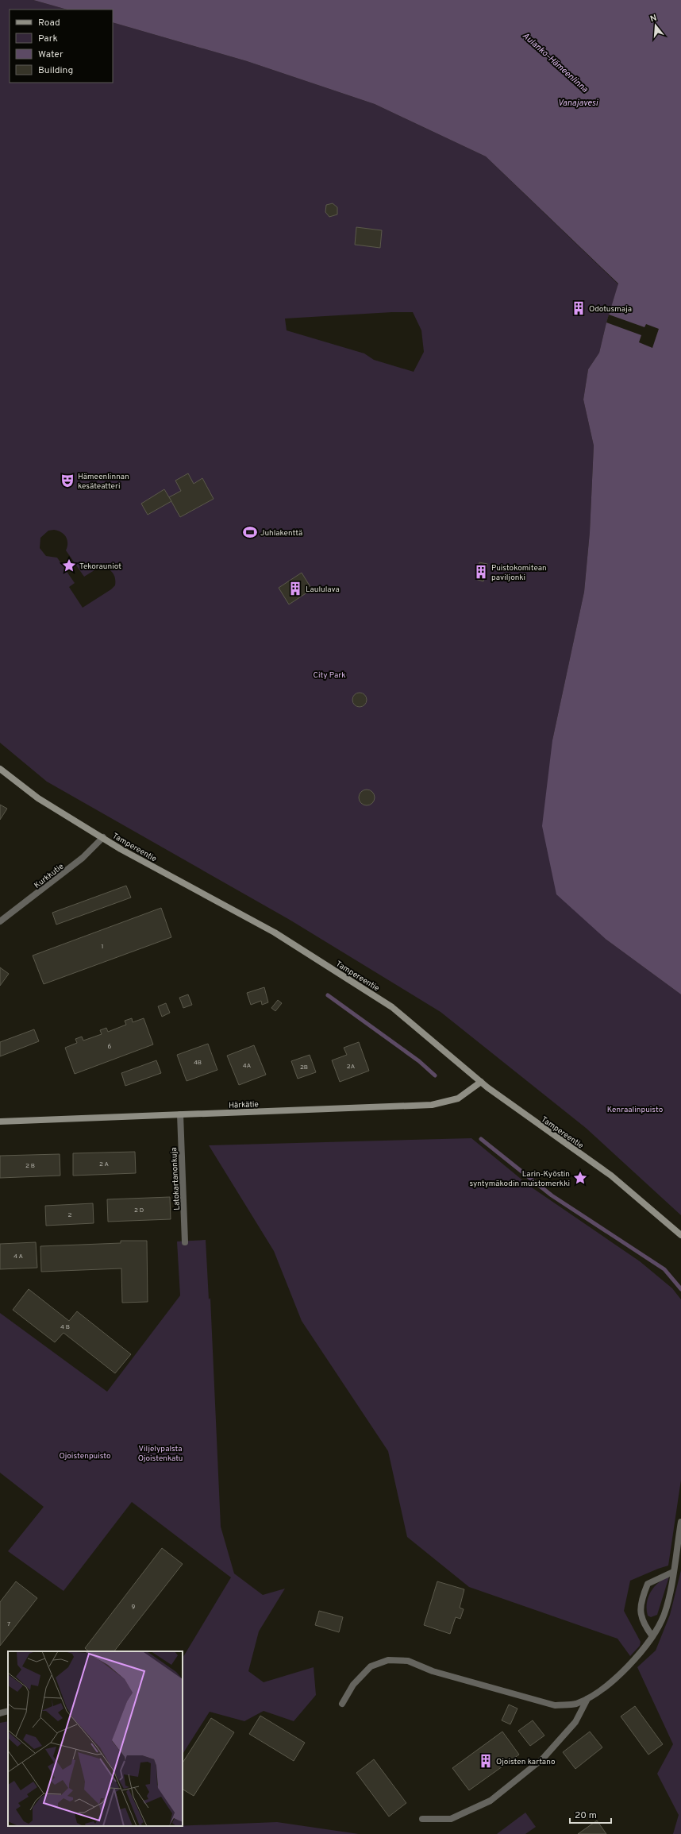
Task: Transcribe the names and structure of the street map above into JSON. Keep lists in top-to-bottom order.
{
  "streets": {
    "main road": ["Tampereentie", "Härkätie"],
    "street": ["Kurkkutie", "Latokartanonkuja"]
  },
  "crossings": [
    ["Tampereentie", "Kurkkutie"],
    ["Tampereentie", "Härkätie"],
    ["Härkätie", "Latokartanonkuja"]
  ],
  "water": ["Aulanko–Hämeenlinna", "Vanajavesi"],
  "parks": [
    "City Park",
    "Kenraalinpuisto",
    "Viljelypalsta Ojoistenkatu",
    "Ojoistenpuisto"
  ],
  "places": {
    "building": [
      "Odotusmaja",
      "Puistokomitean paviljonki",
      "Laululava",
      "Ojoisten kartano"
    ],
    "theatre": ["Hämeenlinnan kesäteatteri"],
    "sports": ["Juhlakenttä"],
    "place": ["Tekorauniot", "Larin-Kyöstin syntymäkodin muistomerkki"]
  },
  "house_numbers": [
    "1",
    "6",
    "4B",
    "4A",
    "2A",
    "2B",
    "2 A",
    "2 B",
    "2 D",
    "2",
    "4 A",
    "4 B",
    "9",
    "7"
  ],
  "legend": [
    "Road",
    "Park",
    "Water",
    "Building"
  ],
  "scale_bar": "20 m",
  "north": "top"
}
